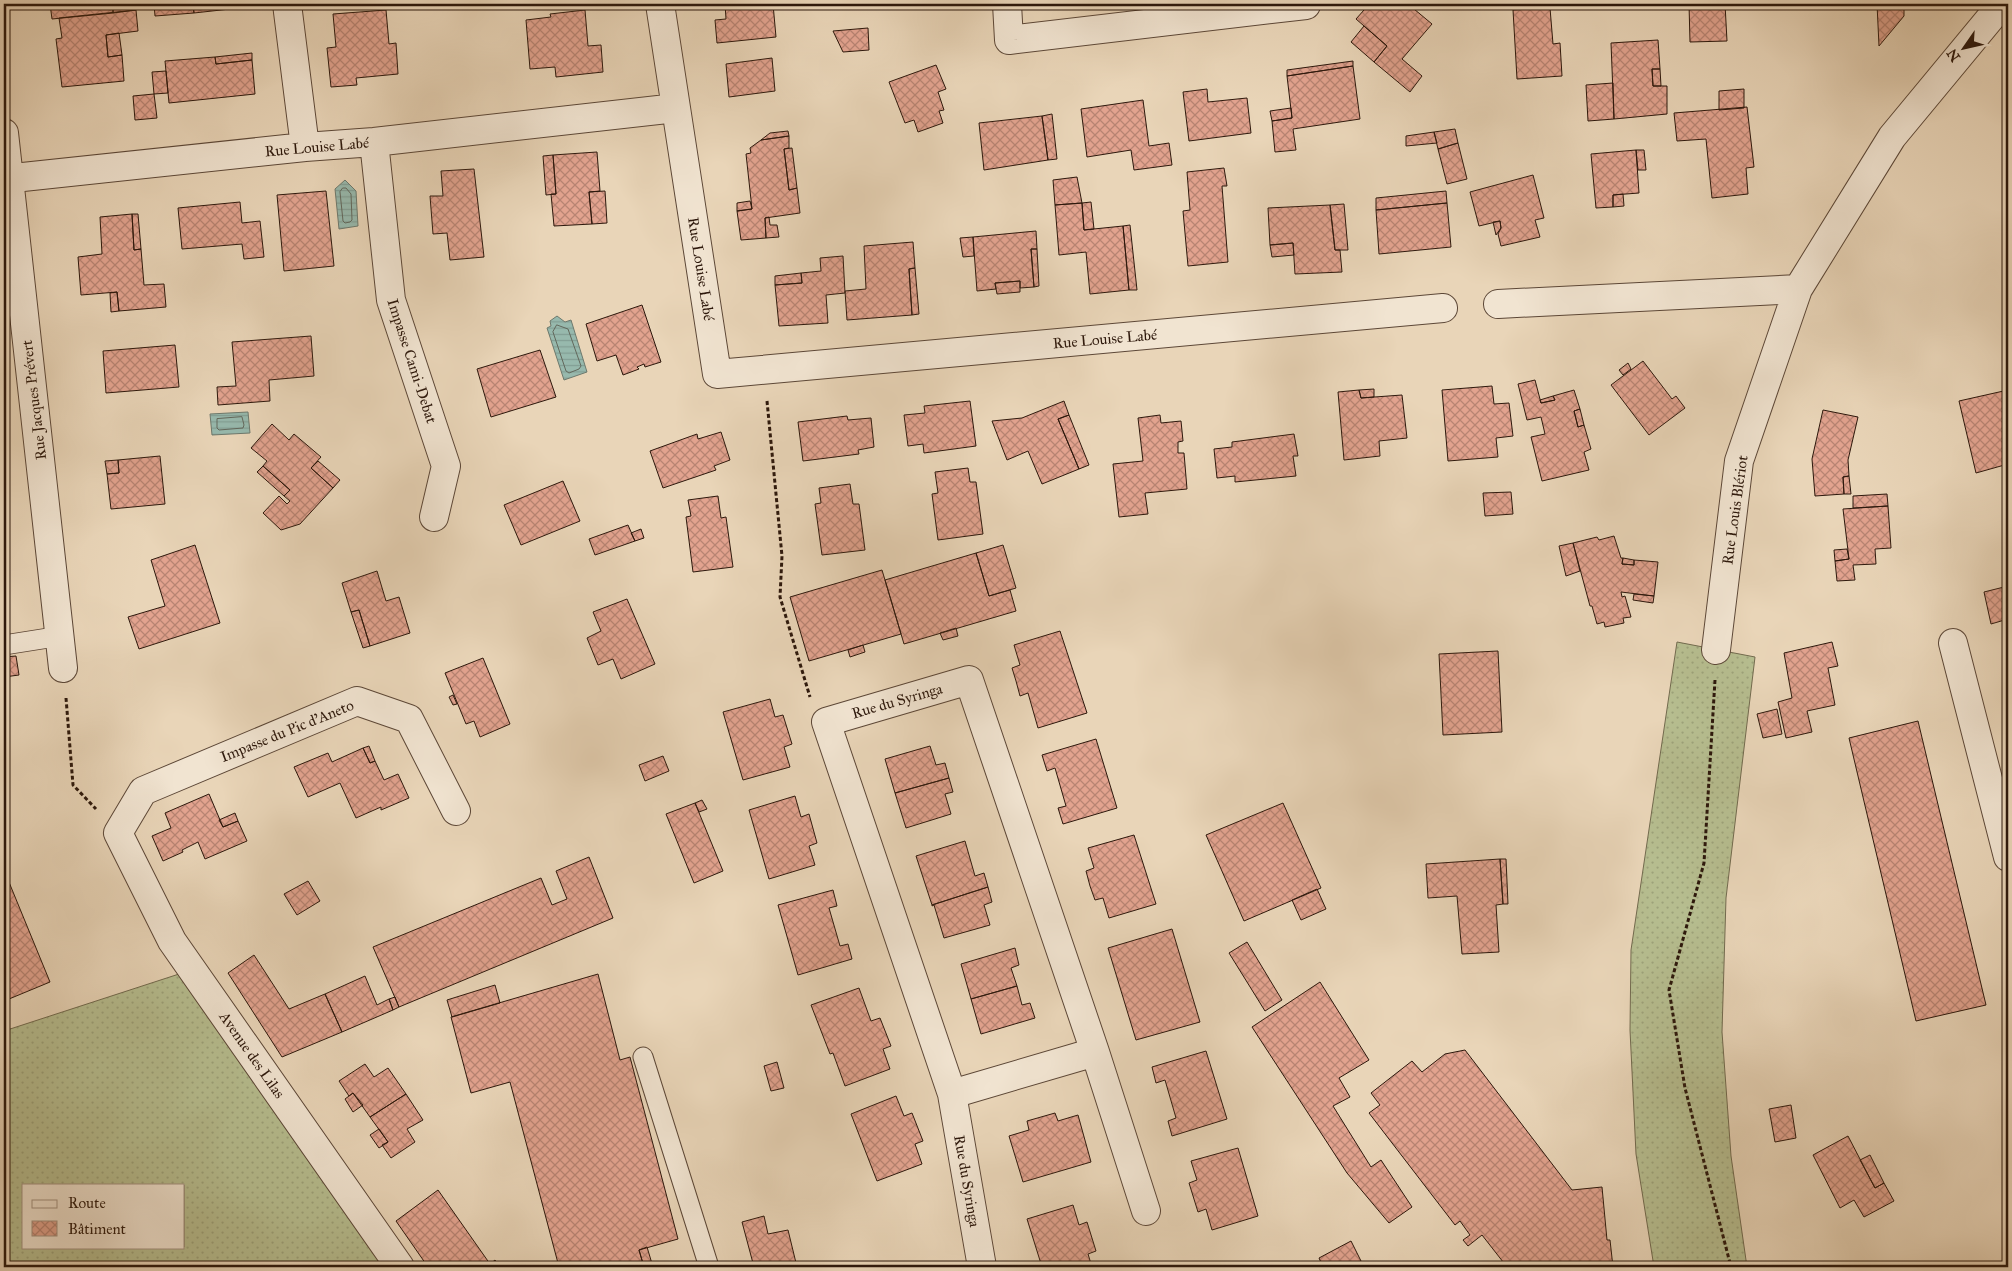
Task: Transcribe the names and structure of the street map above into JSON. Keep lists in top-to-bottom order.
{
  "streets": {
    "street": [
      "Rue Louise Labé",
      "Impasse Cami-Debat",
      "Rue Jacques Prévert",
      "Rue Louis Blériot",
      "Rue du Syringa",
      "Impasse du Pic d'Aneto",
      "Avenue des Lilas"
    ]
  },
  "crossings": [
    ["Rue Louise Labé", "Impasse Cami-Debat"],
    ["Rue Louise Labé", "Rue Jacques Prévert"],
    ["Impasse du Pic d'Aneto", "Avenue des Lilas"]
  ],
  "legend": ["Route", "Bâtiment"],
  "north": "bottom left"
}
